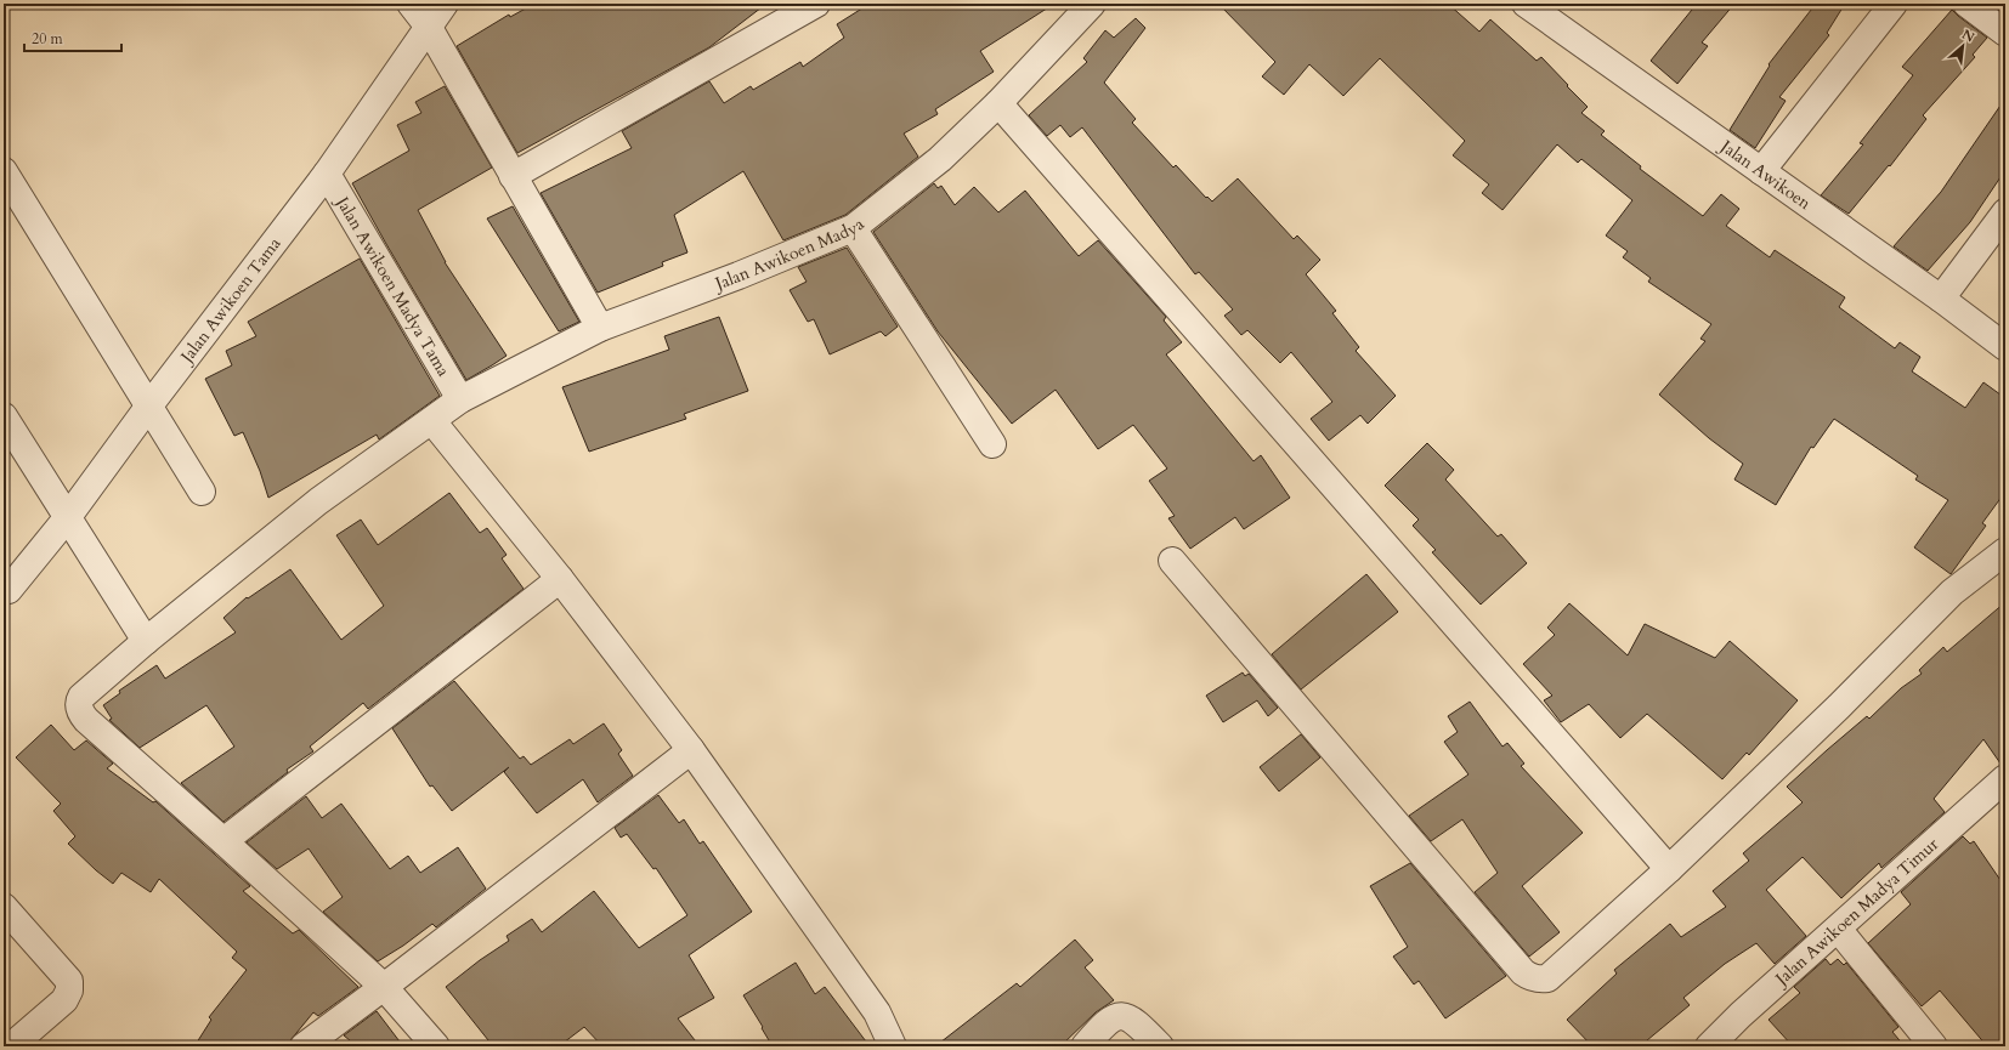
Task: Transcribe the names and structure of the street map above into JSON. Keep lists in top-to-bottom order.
{
  "streets": {
    "street": [
      "Jalan Awikoen",
      "Jalan Awikoen Madya",
      "Jalan Awikoen Madya Tama",
      "Jalan Awikoen Tama",
      "Jalan Awikoen Madya Timur"
    ]
  },
  "crossings": [
    ["Jalan Awikoen Madya", "Jalan Awikoen Madya Tama"],
    ["Jalan Awikoen Madya Tama", "Jalan Awikoen Tama"]
  ],
  "scale_bar": "20 m",
  "north": "top right"
}
